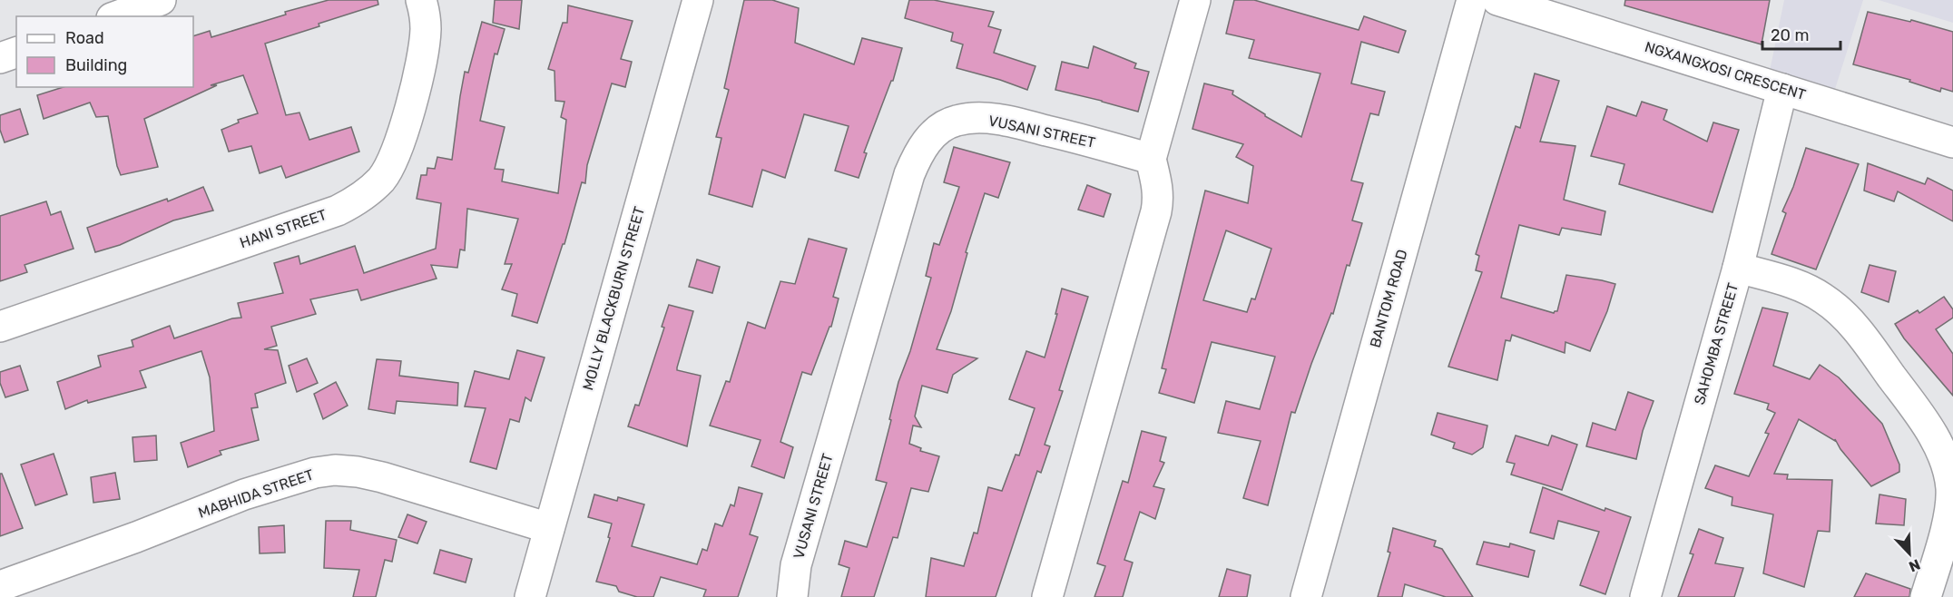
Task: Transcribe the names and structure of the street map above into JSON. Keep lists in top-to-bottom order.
{
  "streets": {
    "street": [
      "NGXANGXOSI CRESCENT",
      "VUSANI STREET",
      "HANI STREET",
      "MOLLY BLACKBURN STREET",
      "BANTOM ROAD",
      "SAHOMBA STREET",
      "MABHIDA STREET"
    ]
  },
  "crossings": [
    ["NGXANGXOSI CRESCENT", "SAHOMBA STREET"],
    ["MOLLY BLACKBURN STREET", "MABHIDA STREET"]
  ],
  "legend": ["Road", "Building"],
  "scale_bar": "20 m",
  "north": "bottom right"
}
